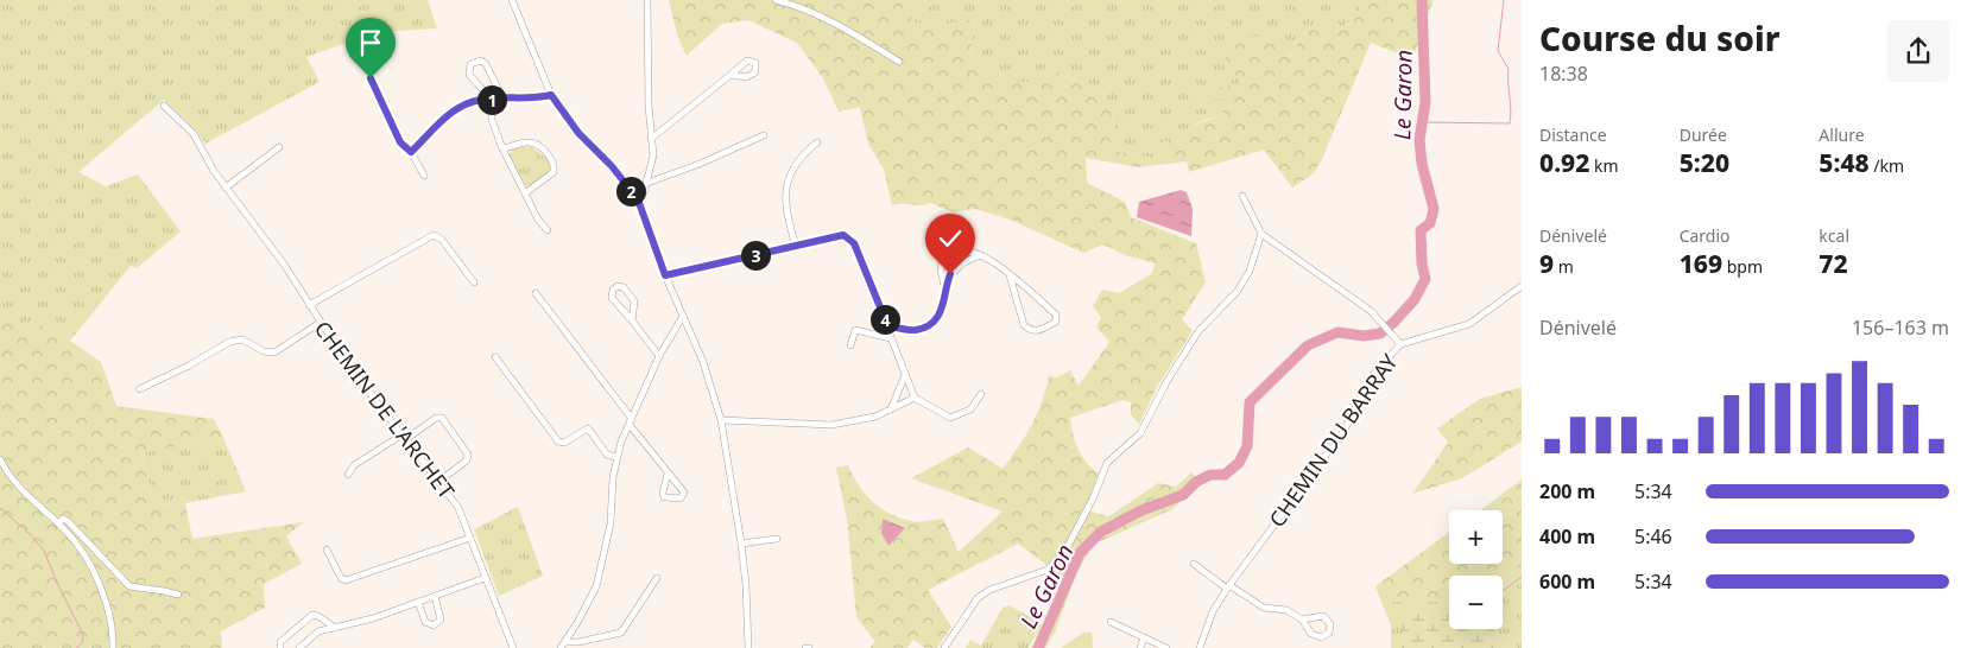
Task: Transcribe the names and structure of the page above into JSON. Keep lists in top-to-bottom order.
{
  "streets": {
    "street": ["CHEMIN DE L'ARCHET", "CHEMIN DU BARRAY"]
  },
  "water": ["Le Garon"],
  "page": {
    "heading": ["Course du soir", "18:38"],
    "pins": [
      "1",
      "2",
      "3",
      "4"
    ],
    "stats": [
      ["Distance", "0.92 km"],
      ["Durée", "5:20"],
      ["Allure", "5:48 /km"],
      ["Dénivelé", "9 m"],
      ["Cardio", "169 bpm"],
      ["kcal", "72"]
    ],
    "chart": ["Dénivelé", "156–163 m"],
    "list": [
      {
        "name": "200 m",
        "note": "5:34"
      },
      {
        "name": "400 m",
        "note": "5:46"
      },
      {
        "name": "600 m",
        "note": "5:34"
      }
    ],
    "map_buttons": ["+", "−"]
  }
}
